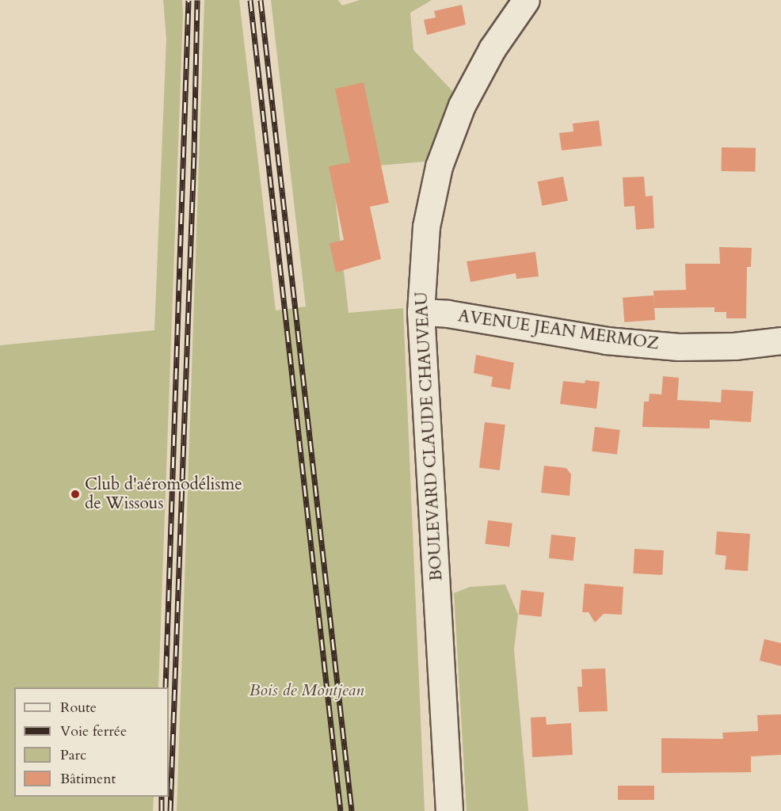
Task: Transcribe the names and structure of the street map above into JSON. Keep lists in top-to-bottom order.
{
  "streets": {
    "street": ["AVENUE JEAN MERMOZ", "BOULEVARD CLAUDE CHAUVEAU"]
  },
  "crossings": [
    ["AVENUE JEAN MERMOZ", "BOULEVARD CLAUDE CHAUVEAU"]
  ],
  "parks": ["Bois de Montjean"],
  "places": ["Club d'aéromodélisme de Wissous"],
  "legend": [
    "Route",
    "Voie ferrée",
    "Parc",
    "Bâtiment"
  ]
}
